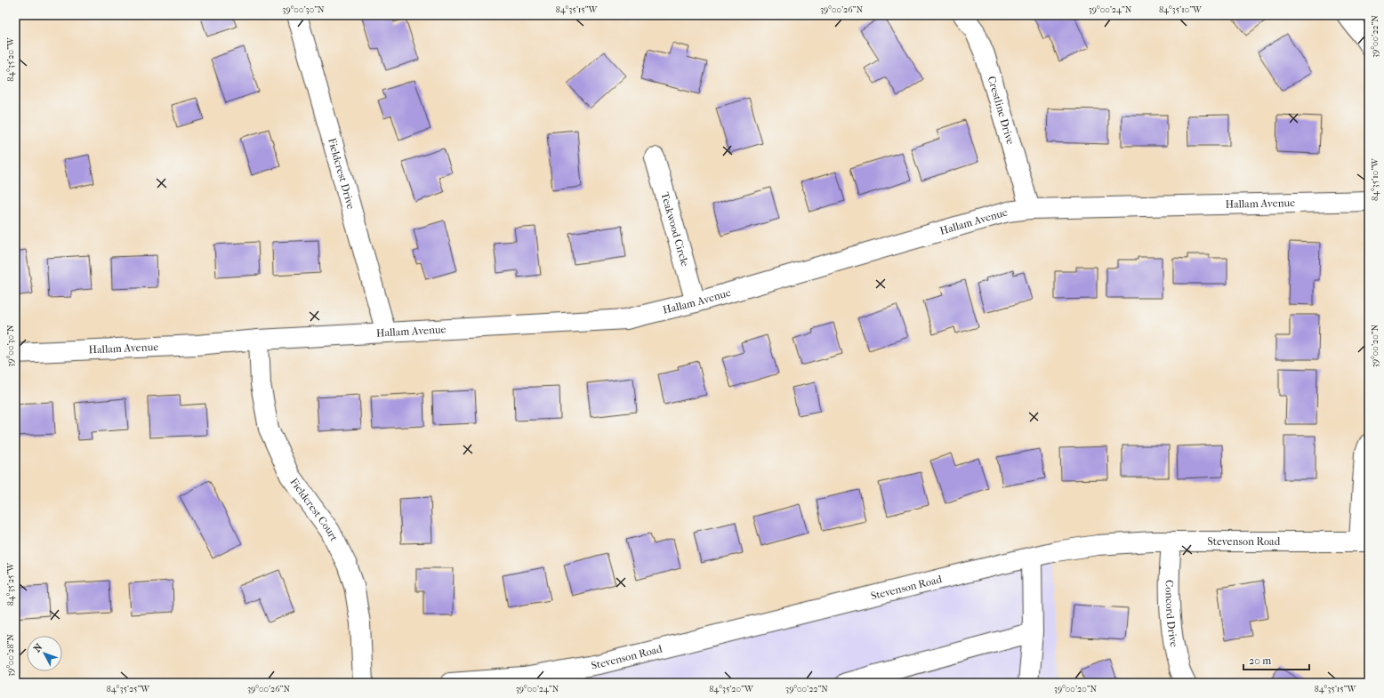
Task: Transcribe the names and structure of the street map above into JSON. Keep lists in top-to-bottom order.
{
  "streets": {
    "street": [
      "Crestline Drive",
      "Fieldcrest Drive",
      "Hallam Avenue",
      "Teakwood Circle",
      "Fieldcrest Court",
      "Stevenson Road",
      "Concord Drive"
    ]
  },
  "crossings": [
    ["Crestline Drive", "Hallam Avenue"],
    ["Fieldcrest Drive", "Hallam Avenue"],
    ["Hallam Avenue", "Teakwood Circle"],
    ["Hallam Avenue", "Fieldcrest Court"],
    ["Stevenson Road", "Concord Drive"]
  ],
  "scale_bar": "20 m",
  "north": "top left",
  "coordinates": [
    "39°00'30\"N",
    "84°35'15\"W",
    "39°00'26\"N",
    "39°00'24\"N",
    "84°35'10\"W",
    "39°00'22\"N",
    "84°35'20\"W",
    "39°00'20\"N",
    "84°35'25\"W",
    "39°00'28\"N"
  ]
}
